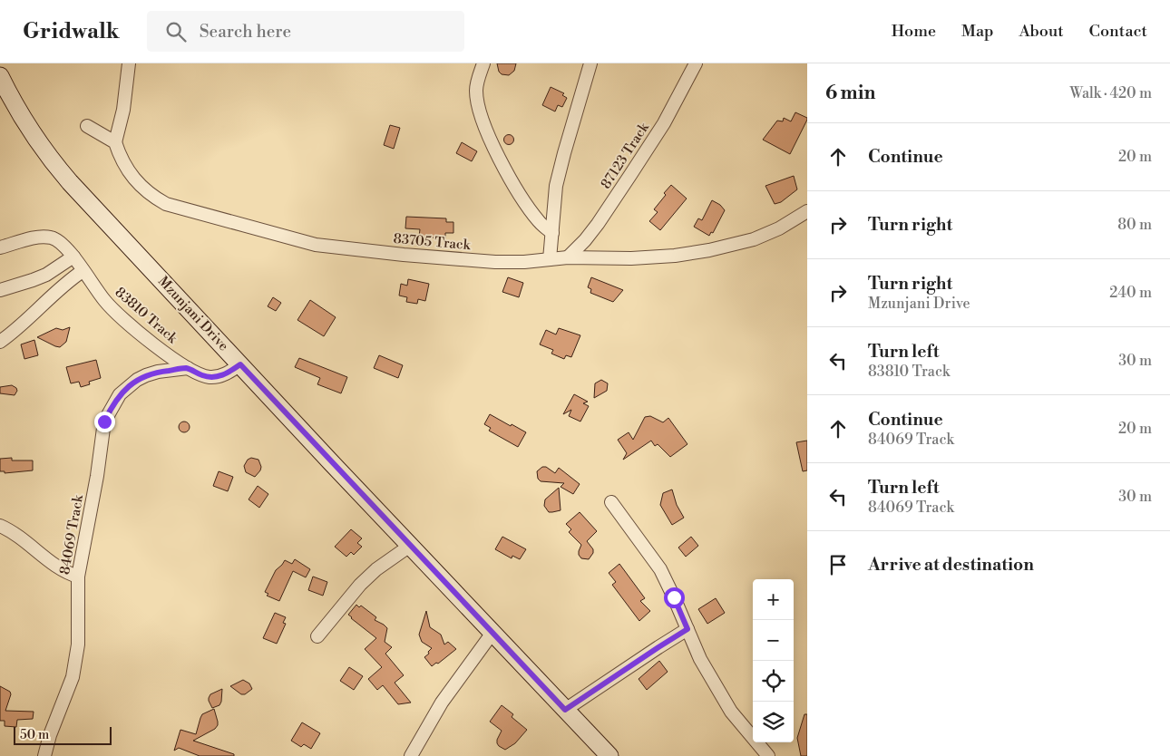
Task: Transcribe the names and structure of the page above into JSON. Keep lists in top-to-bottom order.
{
  "streets": {
    "main road": ["Mzunjani Drive"],
    "street": [
      "87123 Track",
      "83705 Track",
      "83810 Track",
      "84069 Track"
    ]
  },
  "crossings": [
    ["87123 Track", "83705 Track"],
    ["Mzunjani Drive", "83810 Track"],
    ["83810 Track", "84069 Track"]
  ],
  "scale_bar": "50 m",
  "page": {
    "header": "Gridwalk",
    "search": "Search here",
    "nav": [
      "Home",
      "Map",
      "About",
      "Contact"
    ],
    "heading": ["6 min", "Walk · 420 m"],
    "list": [
      ["Continue", "20 m"],
      ["Turn right", "80 m"],
      ["Turn right", "Mzunjani Drive", "240 m"],
      ["Turn left", "83810 Track", "30 m"],
      ["Continue", "84069 Track", "20 m"],
      ["Turn left", "84069 Track", "30 m"],
      "Arrive at destination"
    ],
    "map_buttons": ["+", "−"],
    "scale": "50 m"
  }
}
